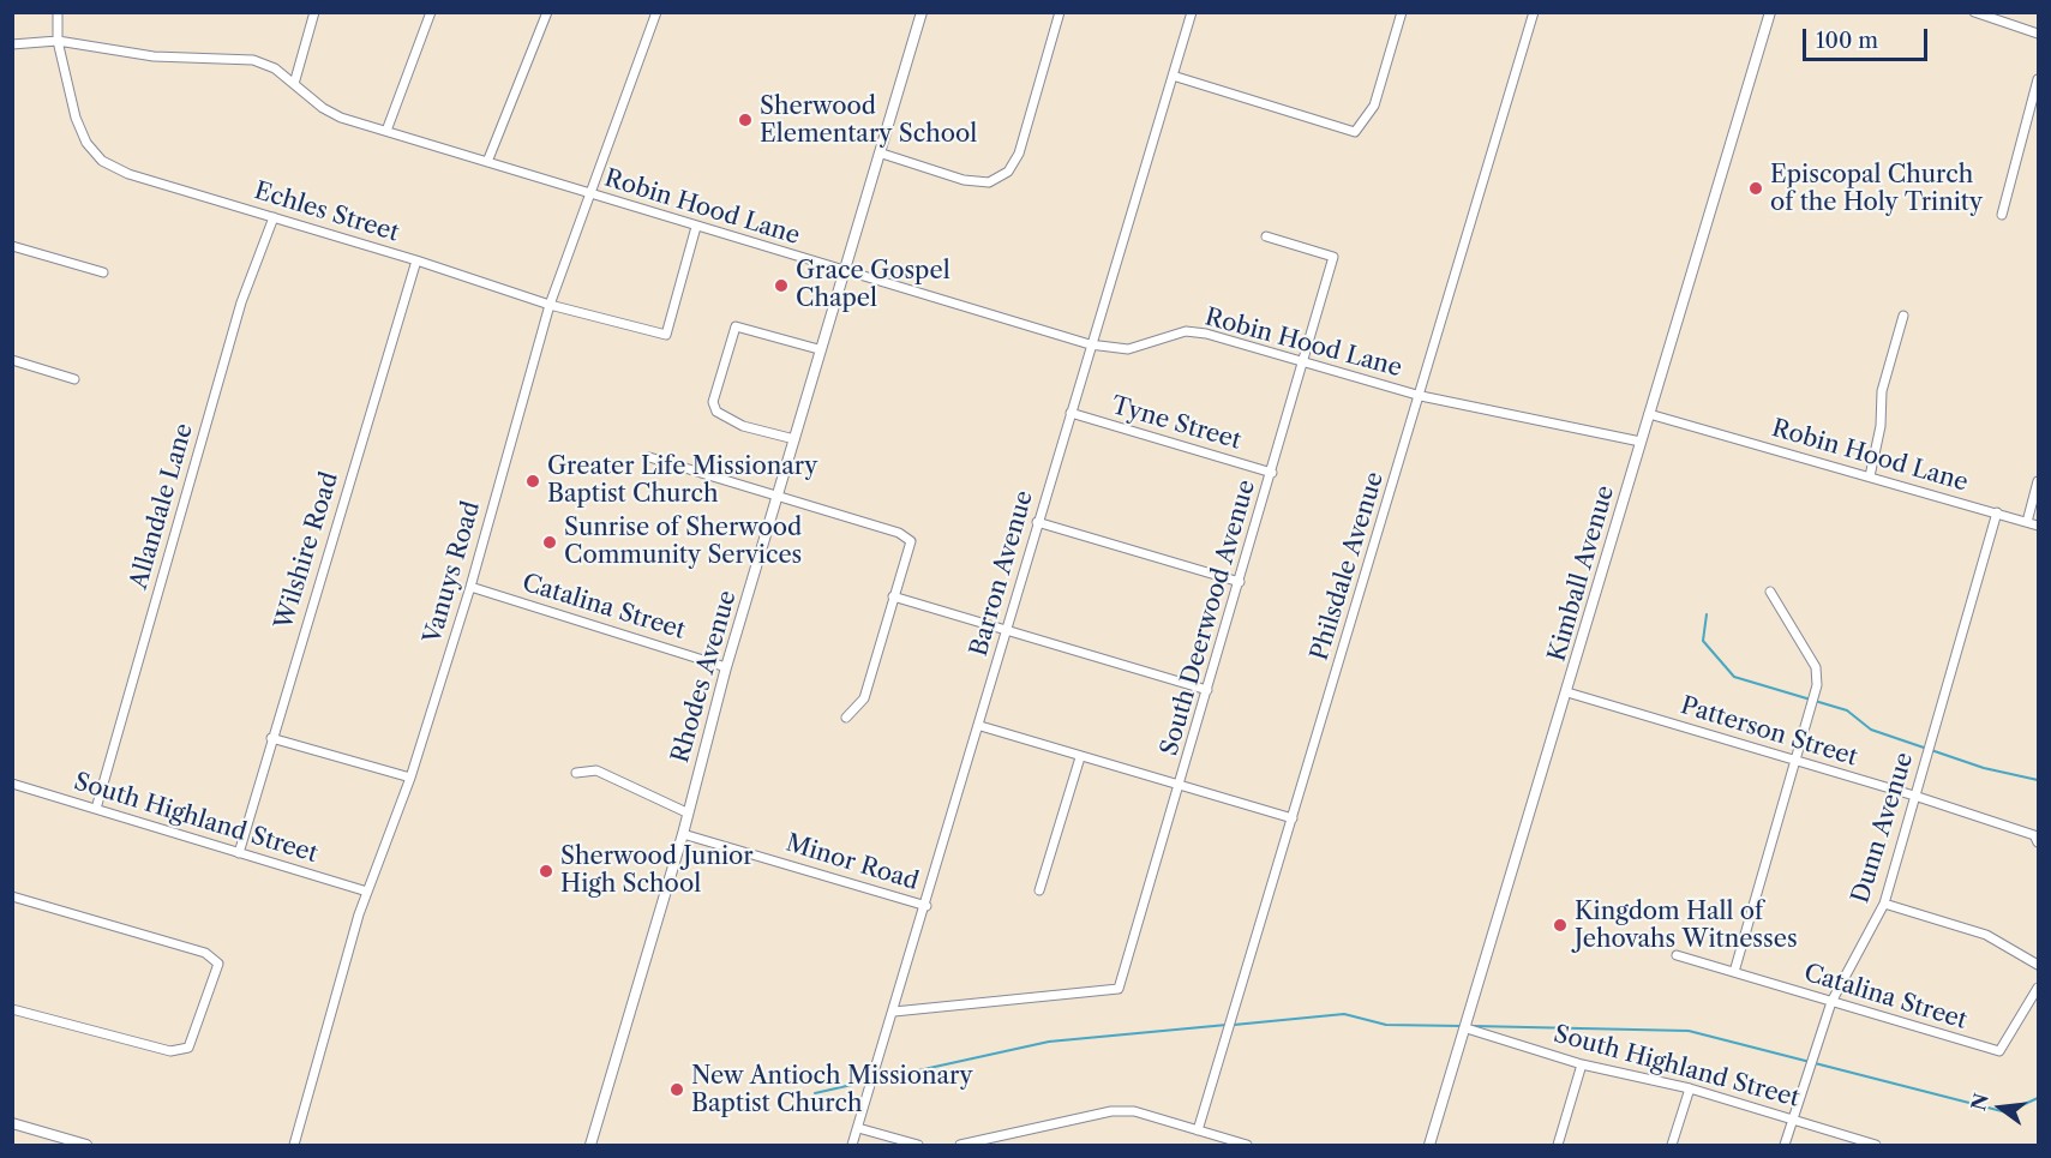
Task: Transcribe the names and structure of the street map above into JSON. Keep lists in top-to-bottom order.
{
  "streets": {
    "main road": ["Kimball Avenue", "Rhodes Avenue"],
    "street": [
      "Robin Hood Lane",
      "Echles Street",
      "Tyne Street",
      "Allandale Lane",
      "Wilshire Road",
      "Philsdale Avenue",
      "Vanuys Road",
      "Barron Avenue",
      "Catalina Street",
      "South Deerwood Avenue",
      "Patterson Street",
      "South Highland Street",
      "Dunn Avenue",
      "Minor Road"
    ]
  },
  "crossings": [
    ["Robin Hood Lane", "Echles Street"],
    ["Robin Hood Lane", "Philsdale Avenue"],
    ["Robin Hood Lane", "Vanuys Road"],
    ["Robin Hood Lane", "Barron Avenue"],
    ["Robin Hood Lane", "Kimball Avenue"],
    ["Robin Hood Lane", "South Deerwood Avenue"],
    ["Robin Hood Lane", "Rhodes Avenue"],
    ["Robin Hood Lane", "Dunn Avenue"],
    ["Echles Street", "Allandale Lane"],
    ["Echles Street", "Wilshire Road"],
    ["Echles Street", "Vanuys Road"],
    ["Tyne Street", "Barron Avenue"],
    ["Tyne Street", "South Deerwood Avenue"],
    ["Allandale Lane", "South Highland Street"],
    ["Wilshire Road", "South Highland Street"],
    ["Vanuys Road", "Catalina Street"],
    ["Vanuys Road", "South Highland Street"],
    ["Barron Avenue", "South Deerwood Avenue"],
    ["Barron Avenue", "Minor Road"],
    ["Kimball Avenue", "Patterson Street"],
    ["Kimball Avenue", "South Highland Street"],
    ["Catalina Street", "Rhodes Avenue"],
    ["Catalina Street", "Dunn Avenue"],
    ["Rhodes Avenue", "Minor Road"],
    ["Patterson Street", "Dunn Avenue"],
    ["South Highland Street", "Dunn Avenue"]
  ],
  "places": [
    "Sherwood Elementary School",
    "Episcopal Church of the Holy Trinity",
    "Grace Gospel Chapel",
    "Greater Life Missionary Baptist Church",
    "Sunrise of Sherwood Community Services",
    "Sherwood Junior High School",
    "Kingdom Hall of Jehovahs Witnesses",
    "New Antioch Missionary Baptist Church"
  ],
  "scale_bar": "100 m",
  "north": "left"
}
